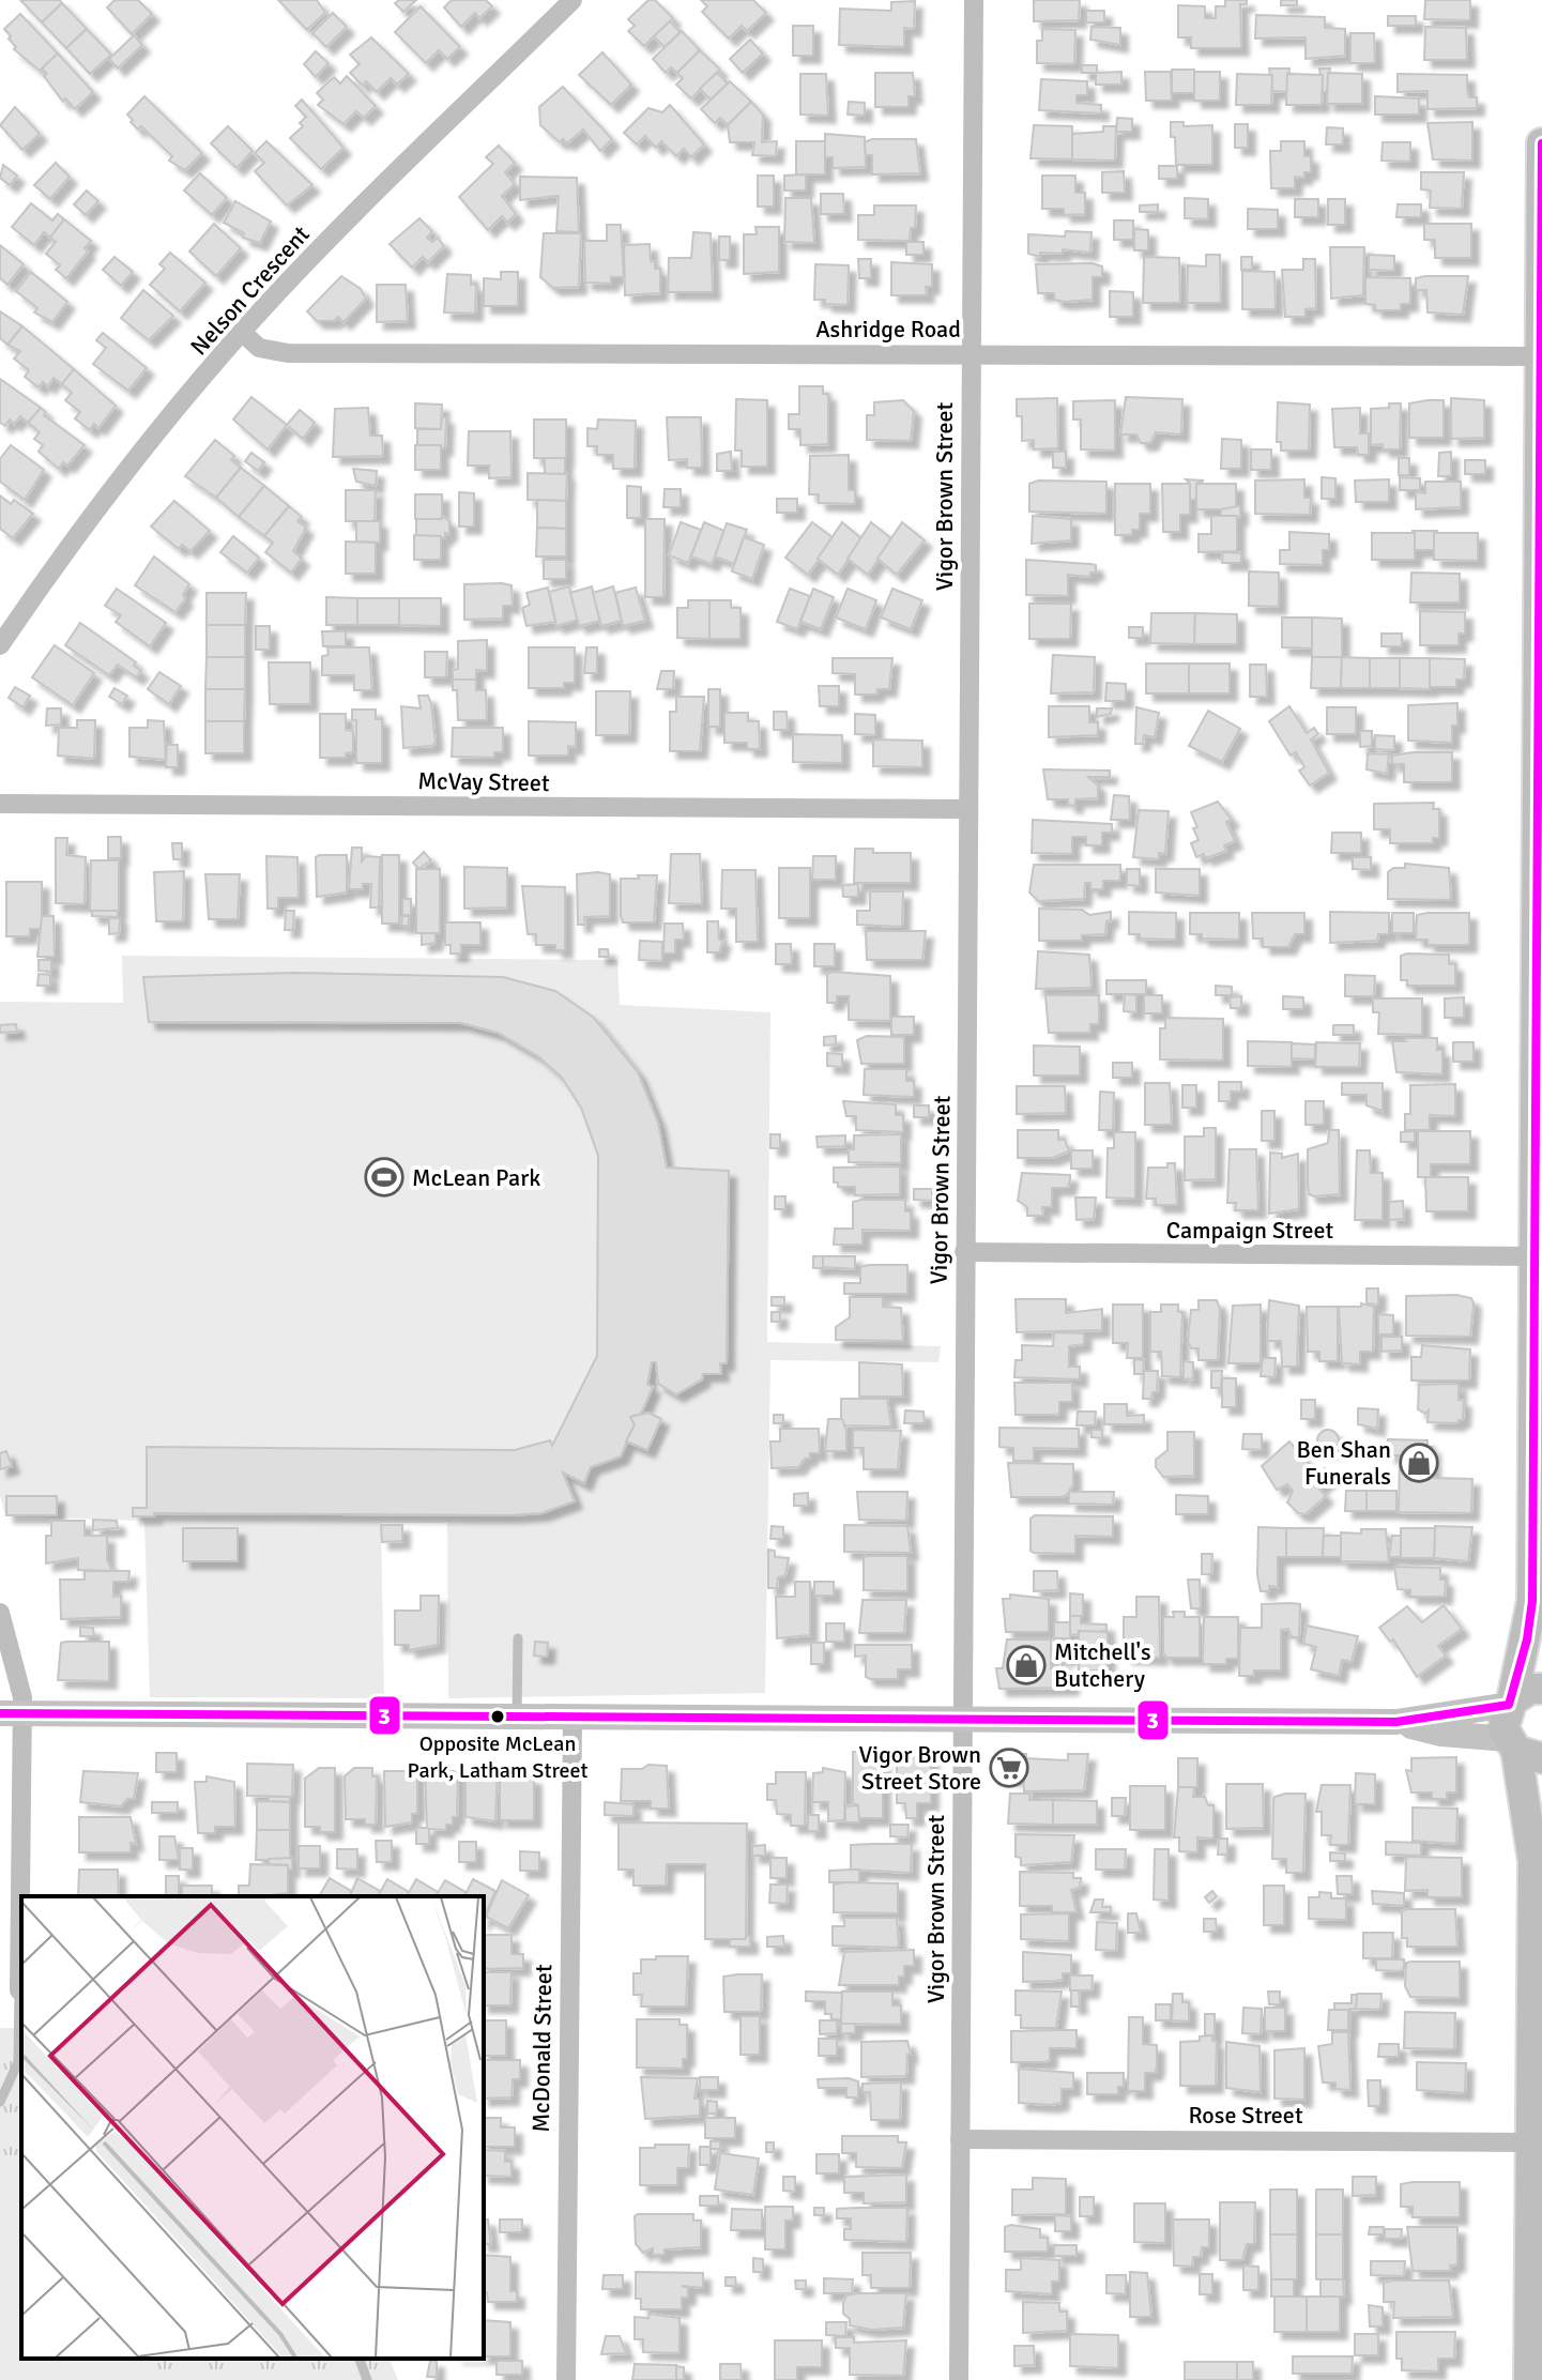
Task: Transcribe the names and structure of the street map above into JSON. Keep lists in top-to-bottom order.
{
  "streets": {
    "street": [
      "Nelson Crescent",
      "Ashridge Road",
      "Vigor Brown Street",
      "McVay Street",
      "Campaign Street",
      "McDonald Street",
      "Rose Street"
    ]
  },
  "crossings": [
    ["Nelson Crescent", "Ashridge Road"],
    ["Ashridge Road", "Vigor Brown Street"],
    ["Vigor Brown Street", "McVay Street"],
    ["Vigor Brown Street", "Campaign Street"],
    ["Vigor Brown Street", "Rose Street"]
  ],
  "places": {
    "sports": ["McLean Park"],
    "shop": ["Ben Shan Funerals", "Mitchell's Butchery"],
    "other": ["Opposite McLean Park, Latham Street"],
    "supermarket": ["Vigor Brown Street Store"]
  },
  "lines": ["transit line 3"]
}
